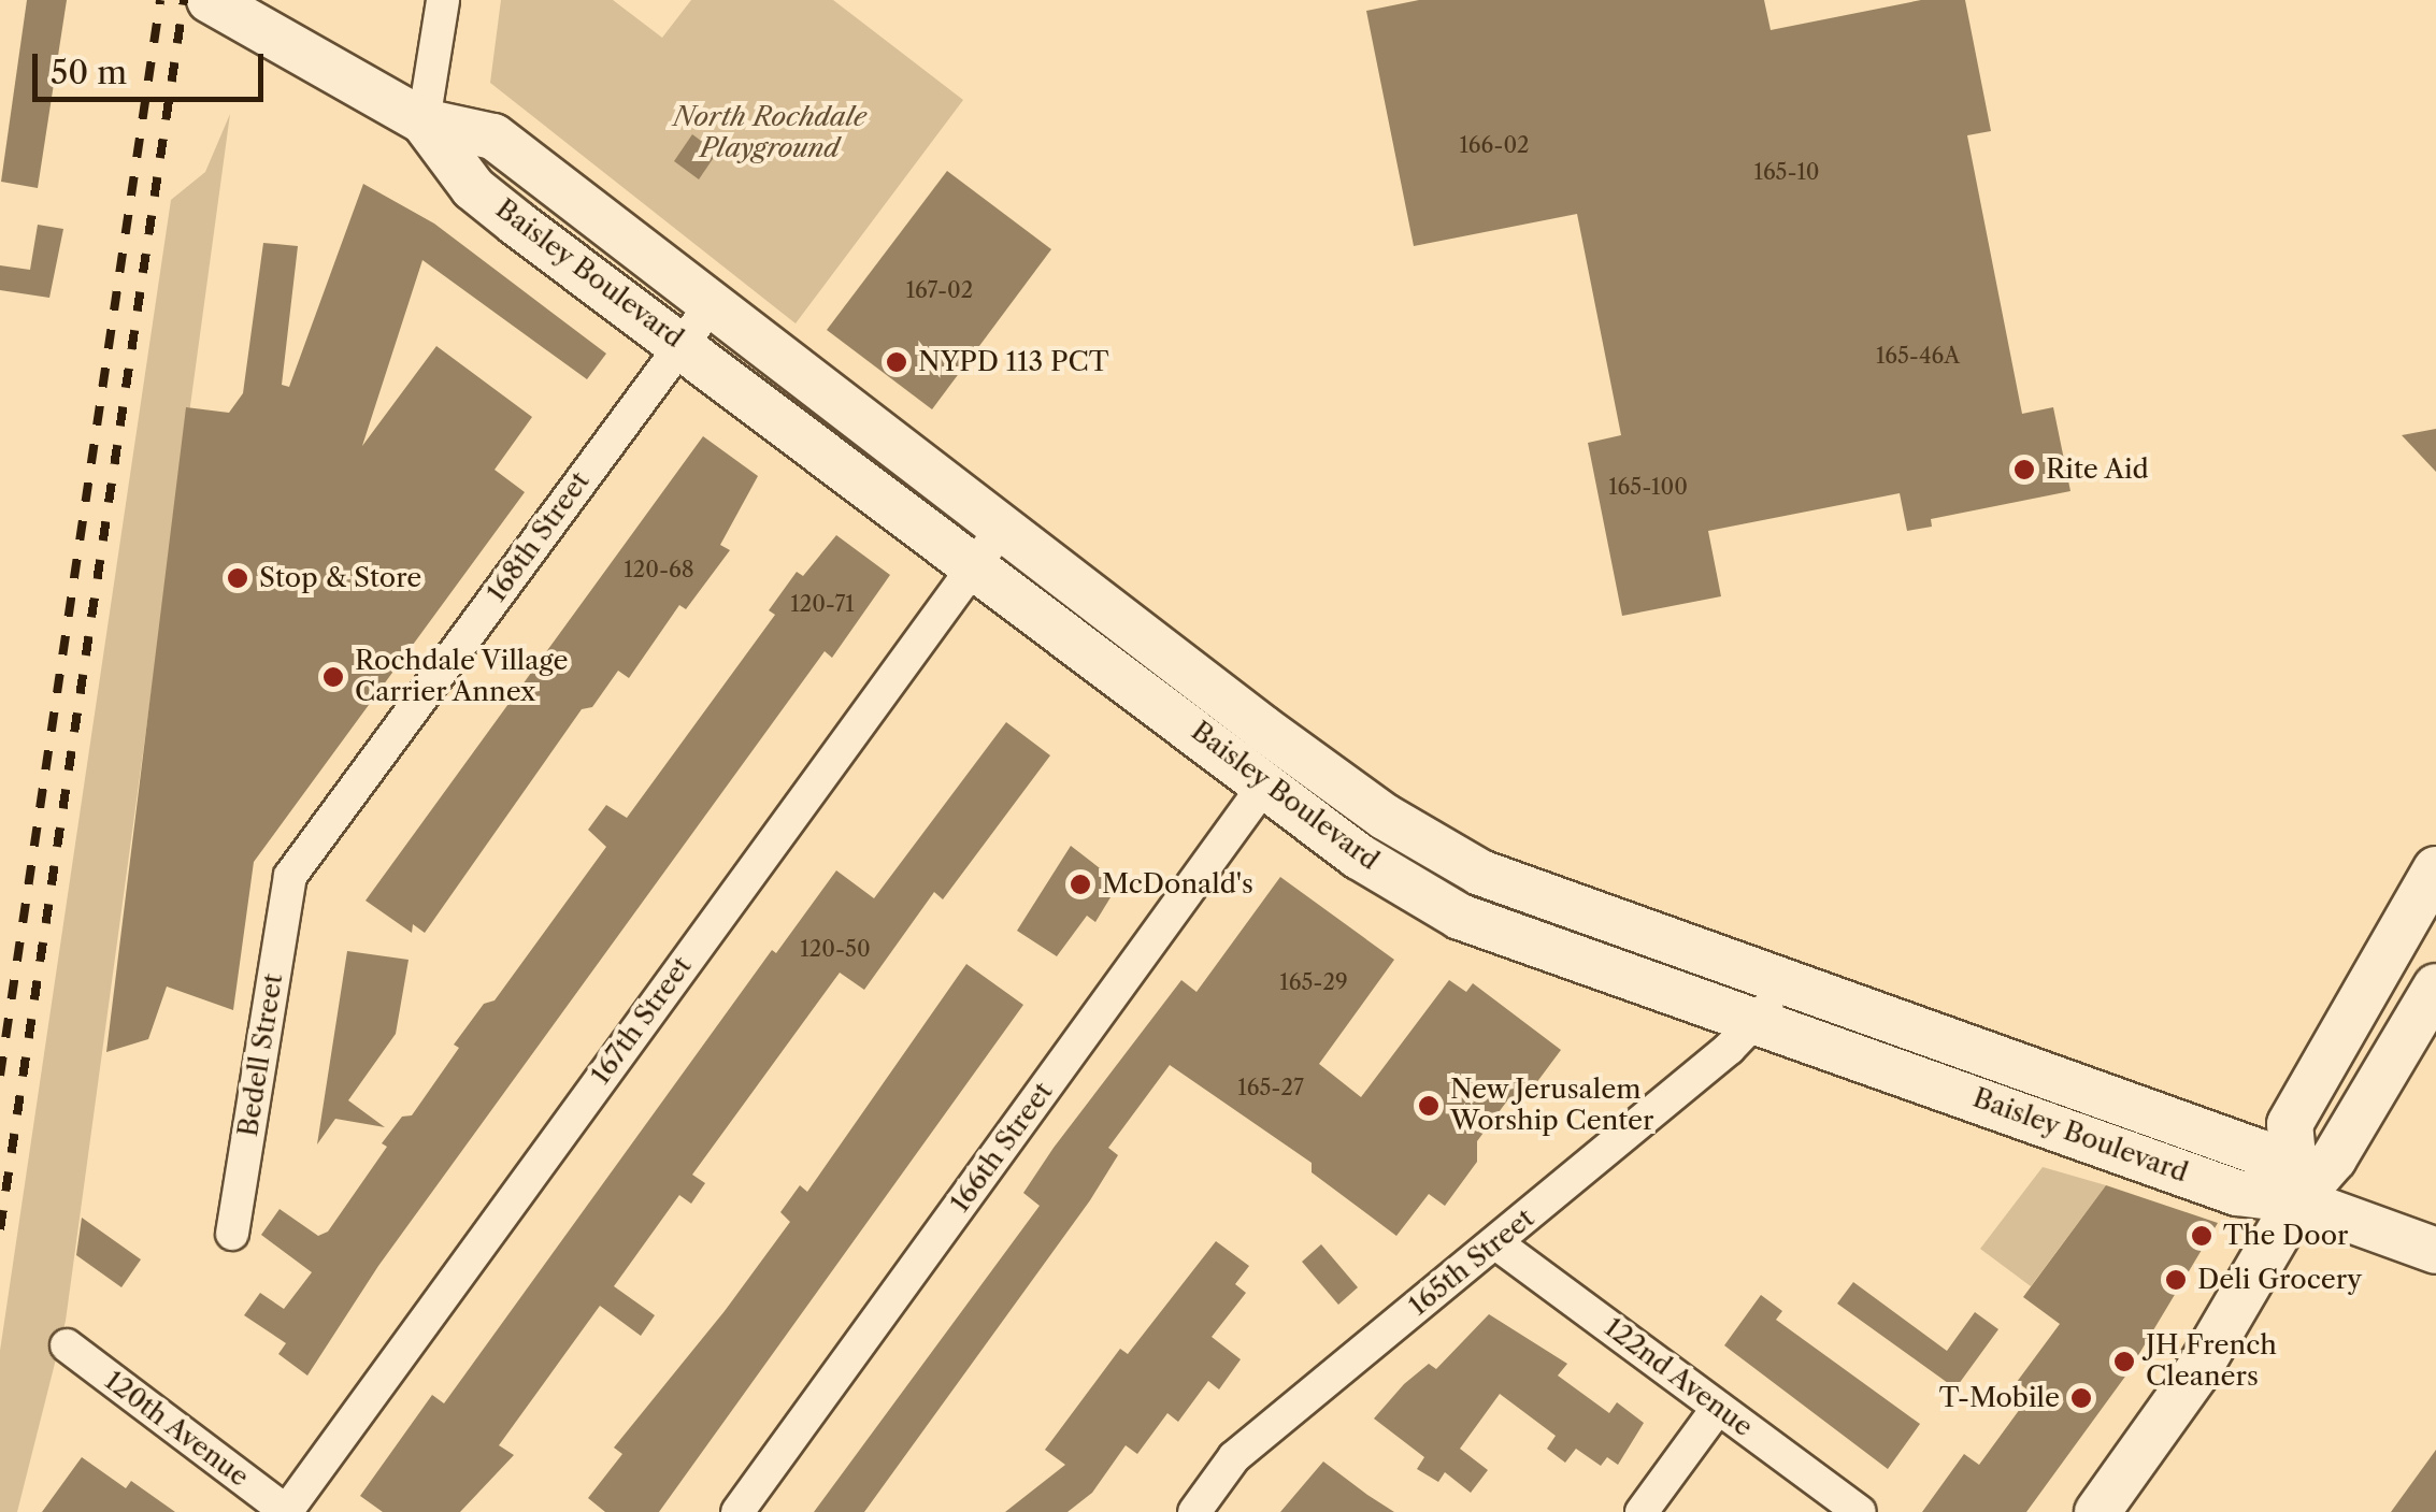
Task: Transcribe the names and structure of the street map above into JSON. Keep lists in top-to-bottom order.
{
  "streets": {
    "main road": ["Baisley Boulevard"],
    "street": [
      "168th Street",
      "167th Street",
      "Bedell Street",
      "166th Street",
      "165th Street",
      "122nd Avenue",
      "120th Avenue"
    ]
  },
  "crossings": [
    ["Baisley Boulevard", "168th Street"],
    ["Baisley Boulevard", "167th Street"],
    ["Baisley Boulevard", "166th Street"],
    ["Baisley Boulevard", "165th Street"],
    ["168th Street", "Bedell Street"],
    ["167th Street", "120th Avenue"],
    ["165th Street", "122nd Avenue"]
  ],
  "parks": ["North Rochdale Playground"],
  "places": [
    "NYPD 113 PCT",
    "Rite Aid",
    "Stop & Store",
    "Rochdale Village Carrier Annex",
    "McDonald's",
    "New Jerusalem Worship Center",
    "The Door",
    "Deli Grocery",
    "JH French Cleaners",
    "T-Mobile"
  ],
  "house_numbers": [
    "166-02",
    "165-10",
    "167-02",
    "165-46A",
    "165-100",
    "120-68",
    "120-71",
    "120-50",
    "165-29",
    "165-27"
  ],
  "scale_bar": "50 m"
}
